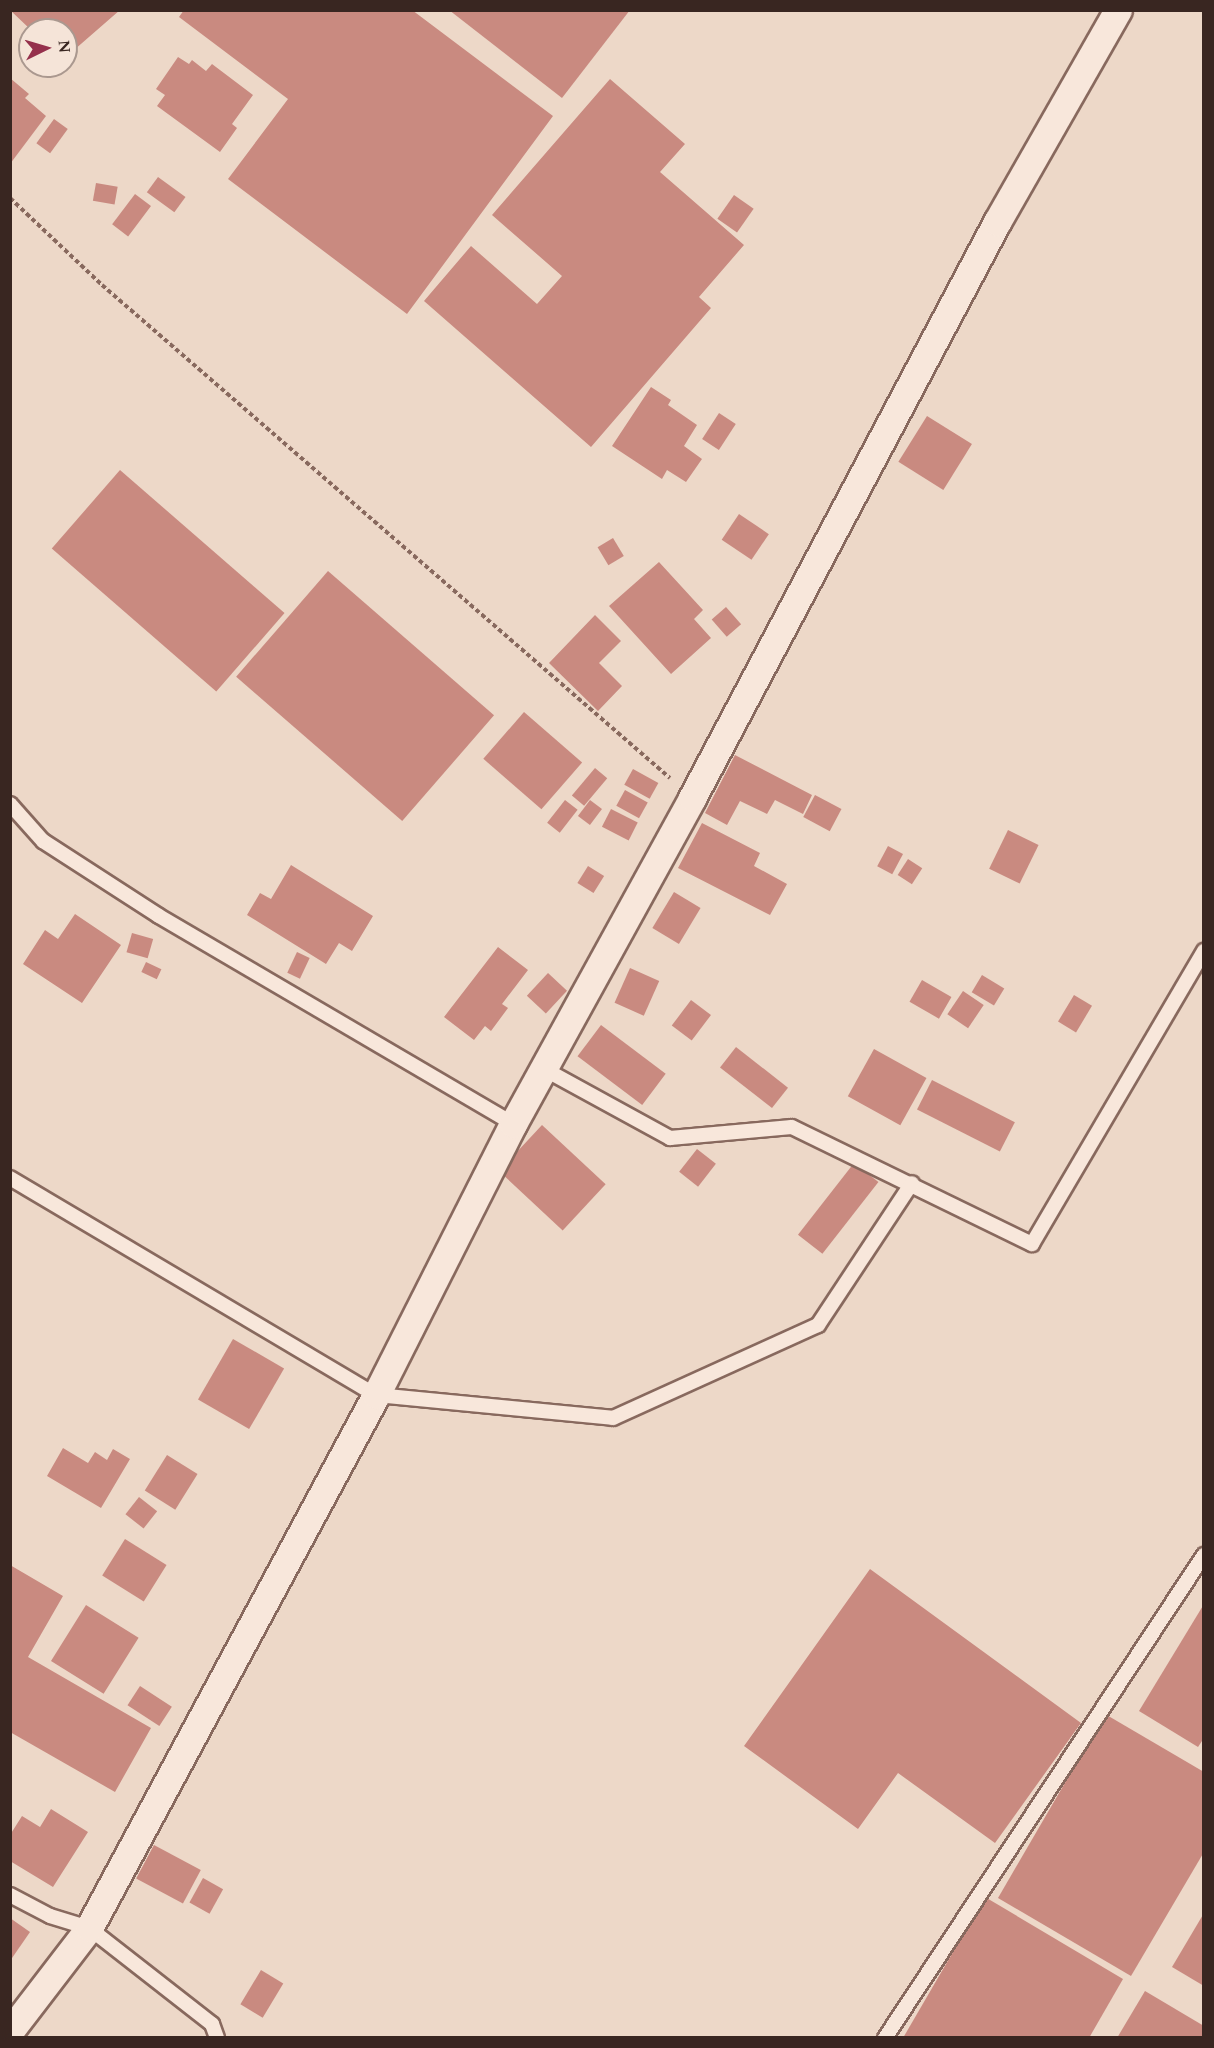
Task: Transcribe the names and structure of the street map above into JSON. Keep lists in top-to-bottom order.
{
  "north": "right"
}
